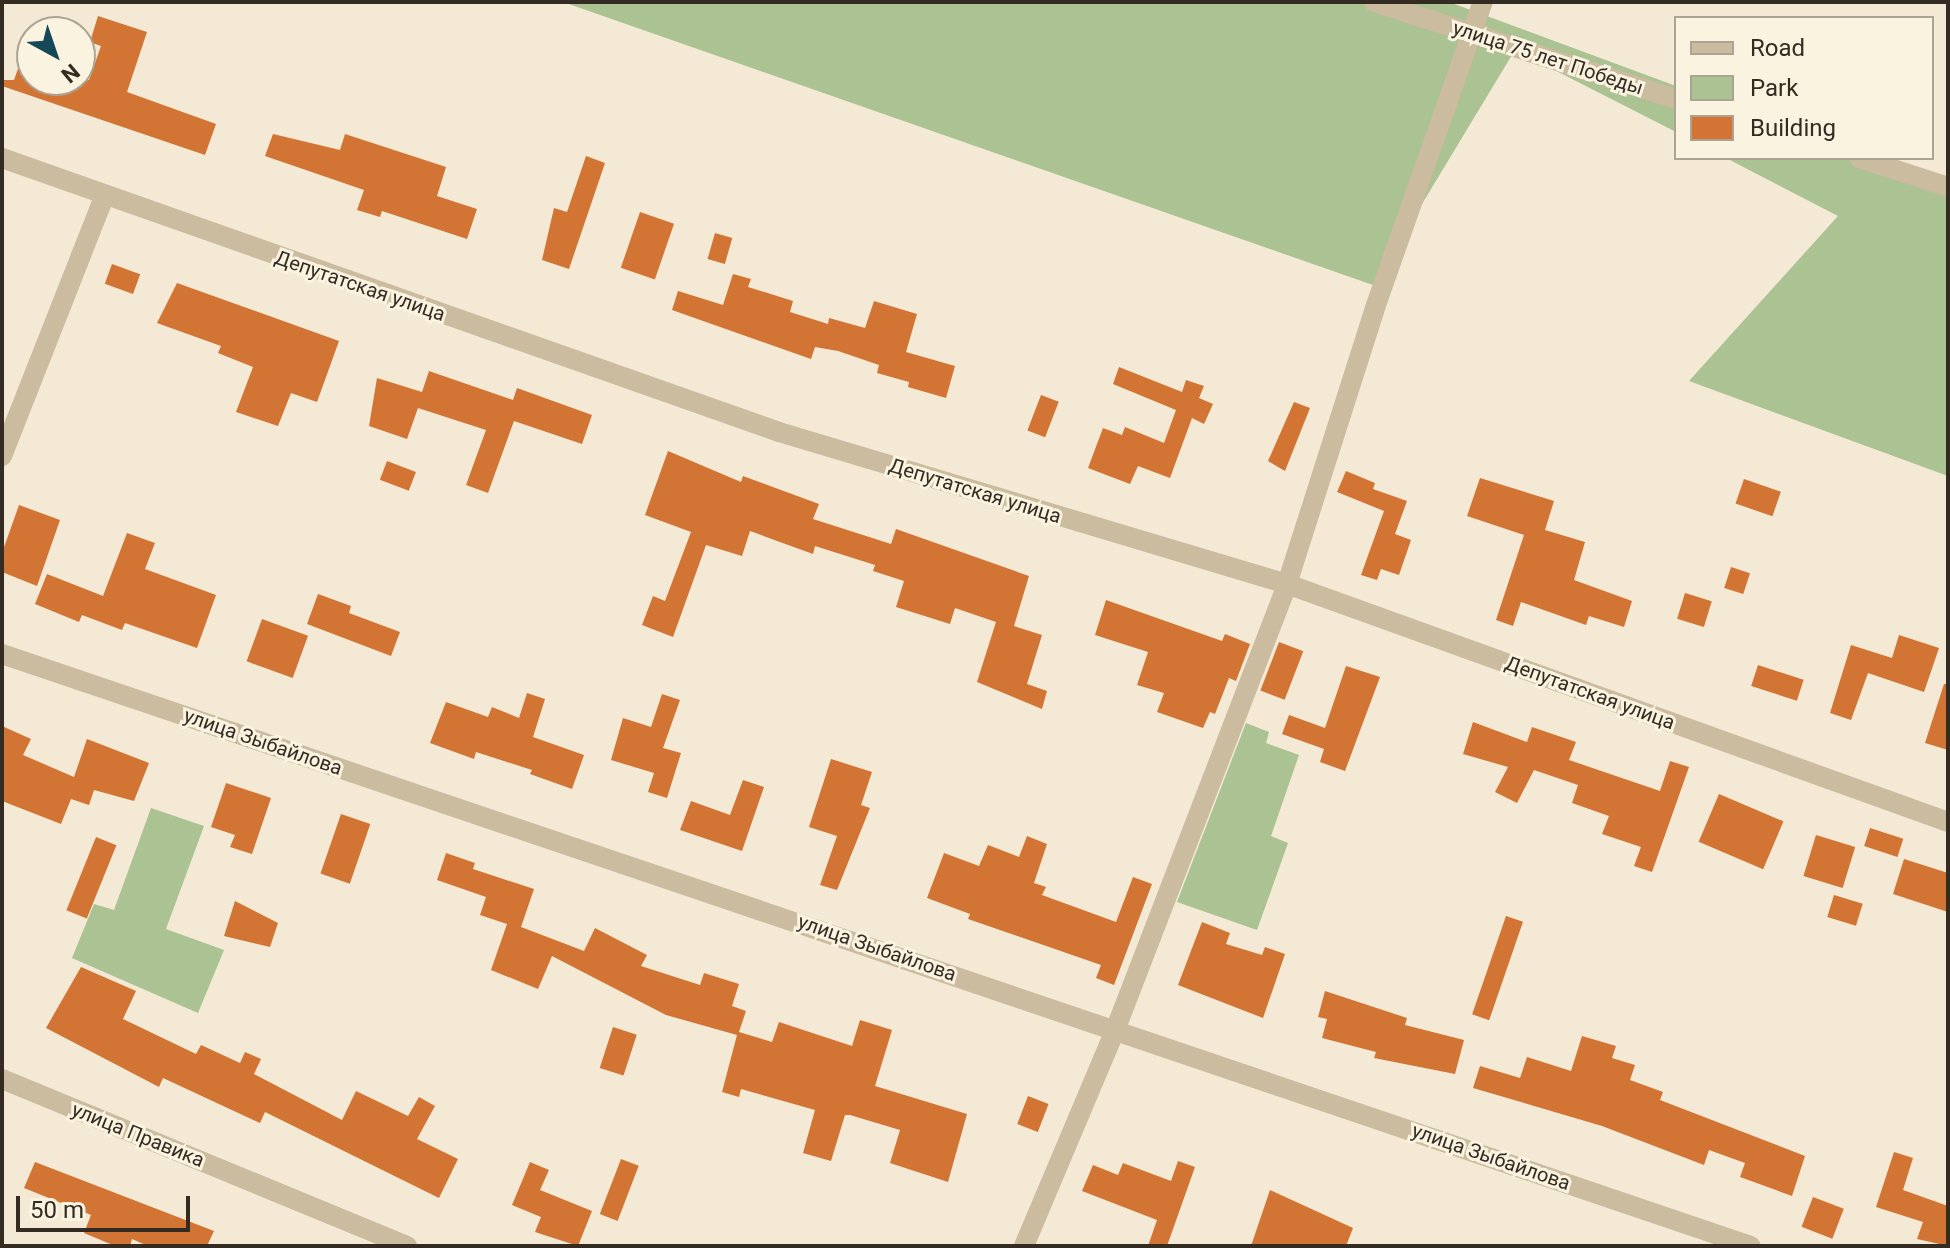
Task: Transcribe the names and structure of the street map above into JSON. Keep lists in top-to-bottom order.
{
  "streets": {
    "street": [
      "улица 75 лет Победы",
      "Депутатская улица",
      "улица Зыбайлова",
      "улица Правика"
    ]
  },
  "legend": ["Road", "Park", "Building"],
  "scale_bar": "50 m",
  "north": "bottom right"
}
